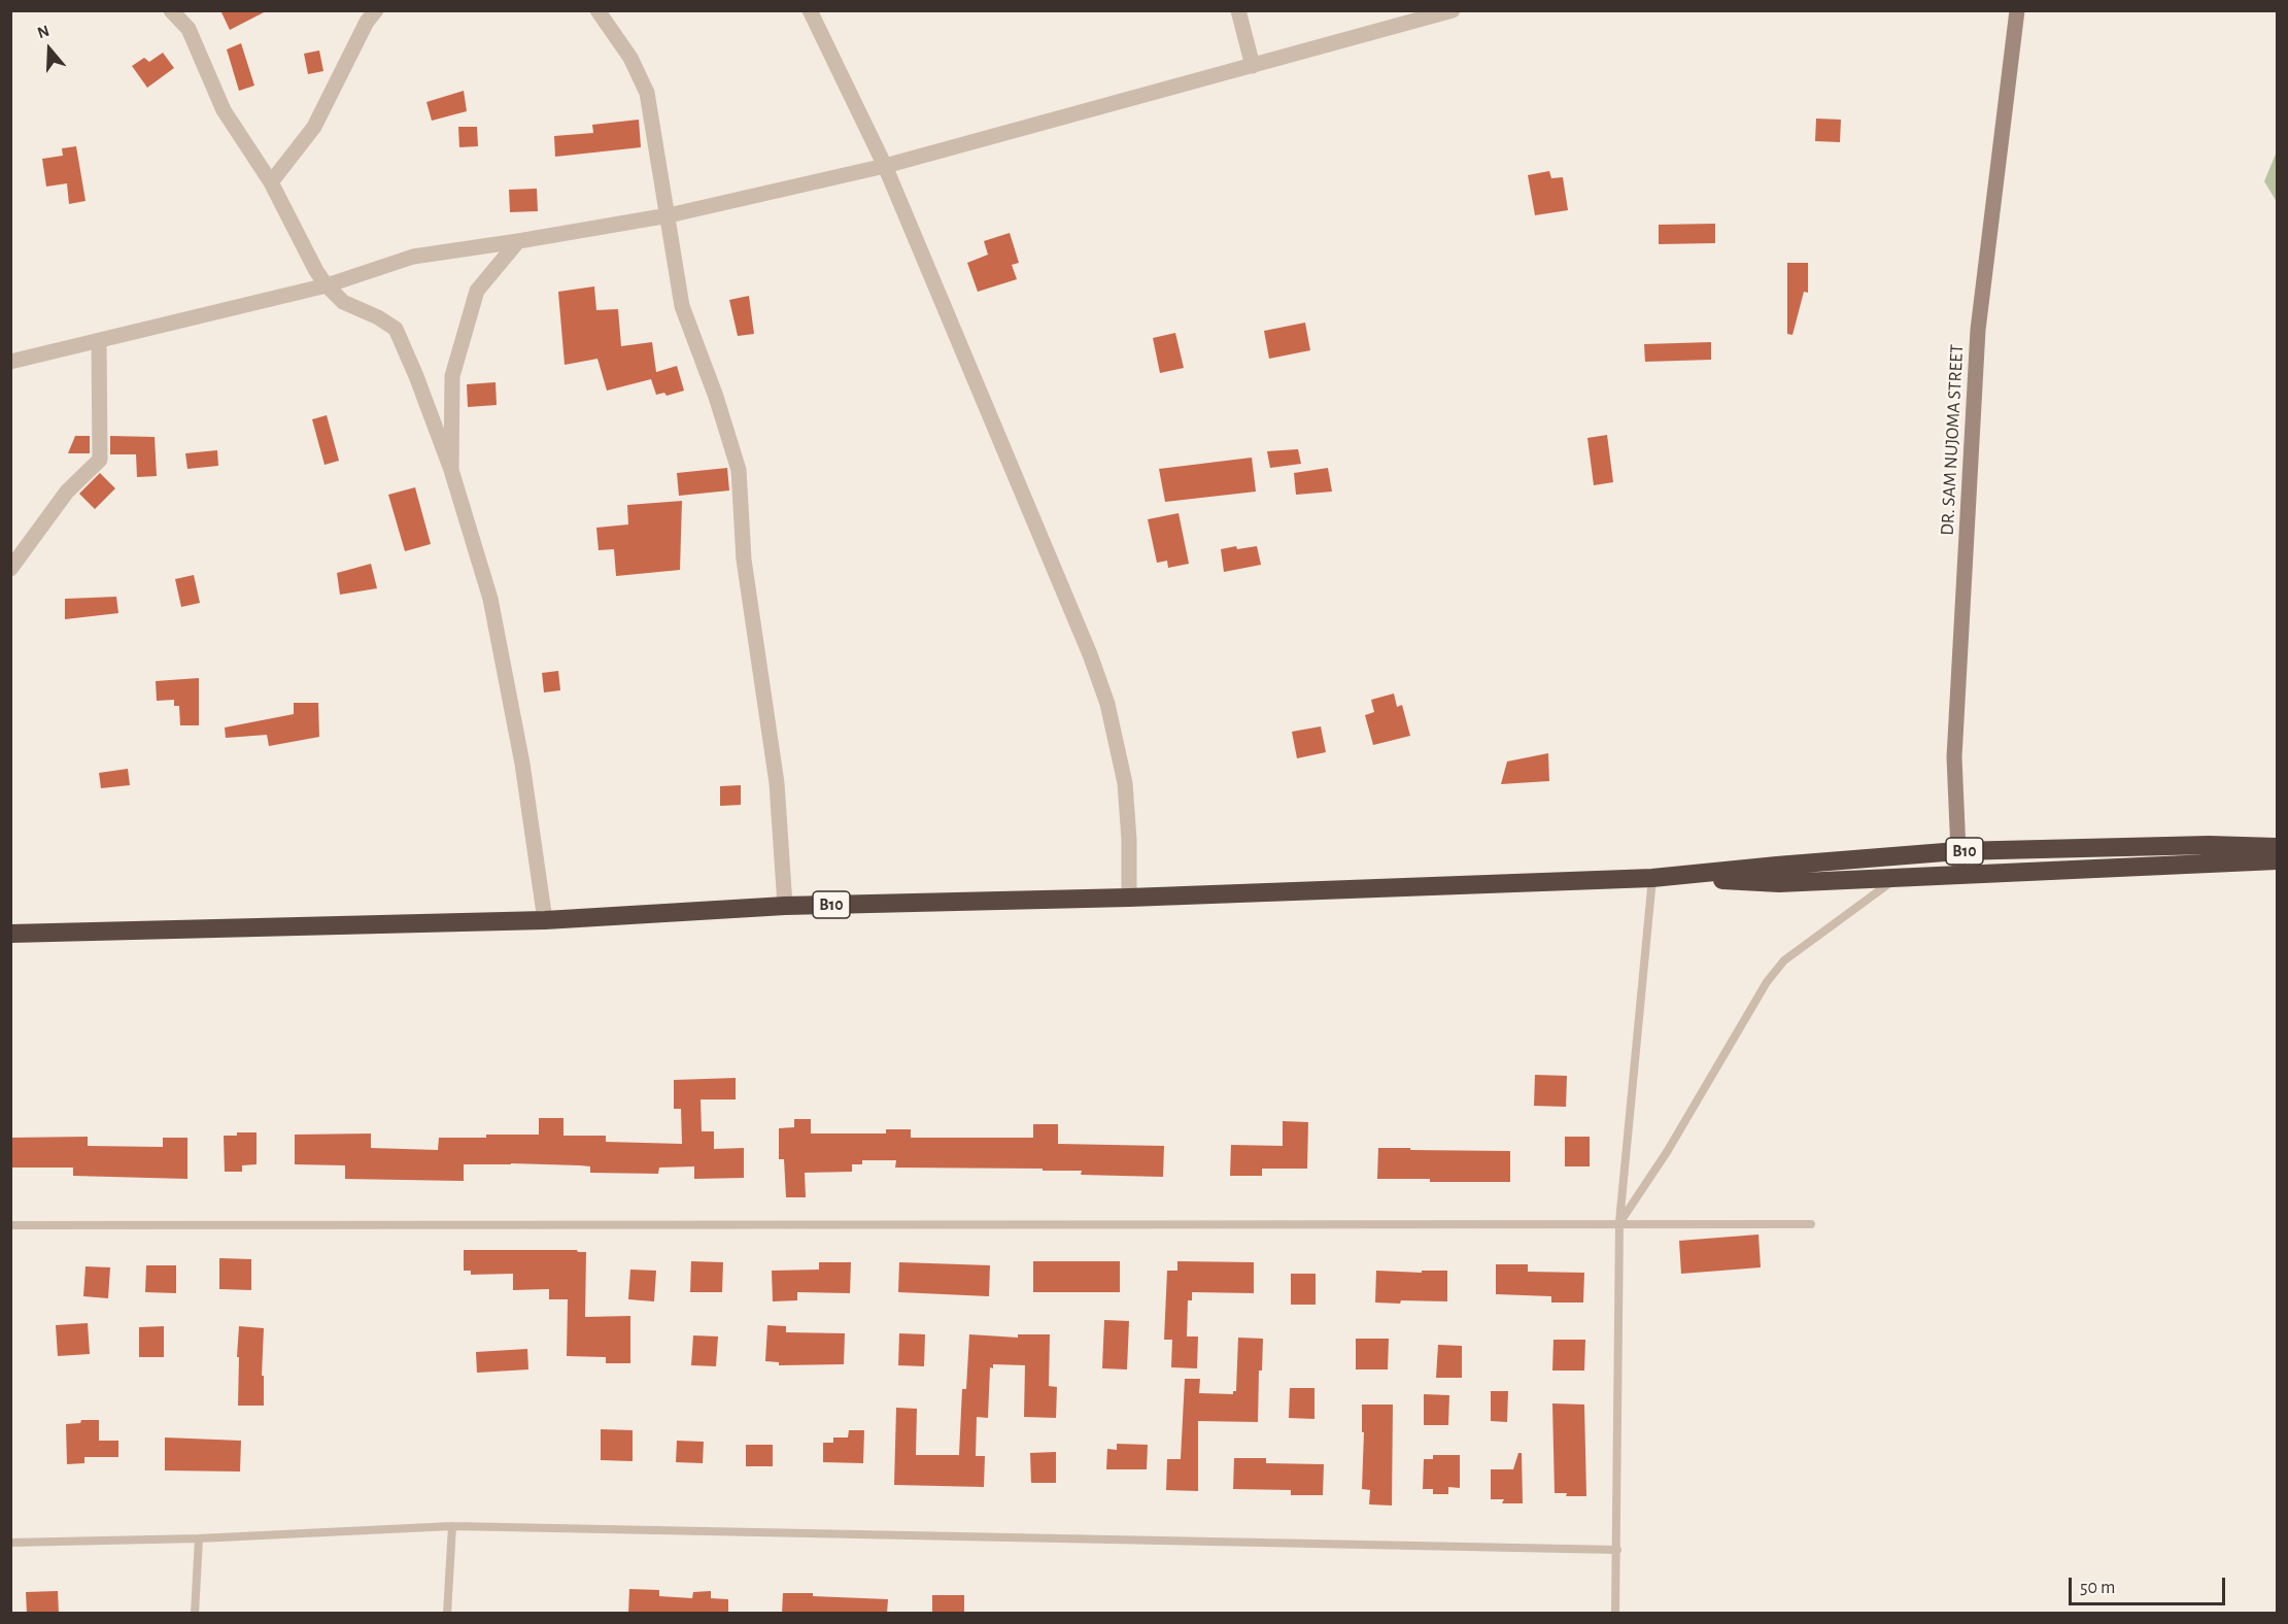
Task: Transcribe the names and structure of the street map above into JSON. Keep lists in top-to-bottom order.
{
  "streets": {
    "highway": ["B10"],
    "street": ["DR. SAM NUJOMA STREET"]
  },
  "crossings": [
    ["DR. SAM NUJOMA STREET", "B10"]
  ],
  "scale_bar": "50 m",
  "north": "top"
}
